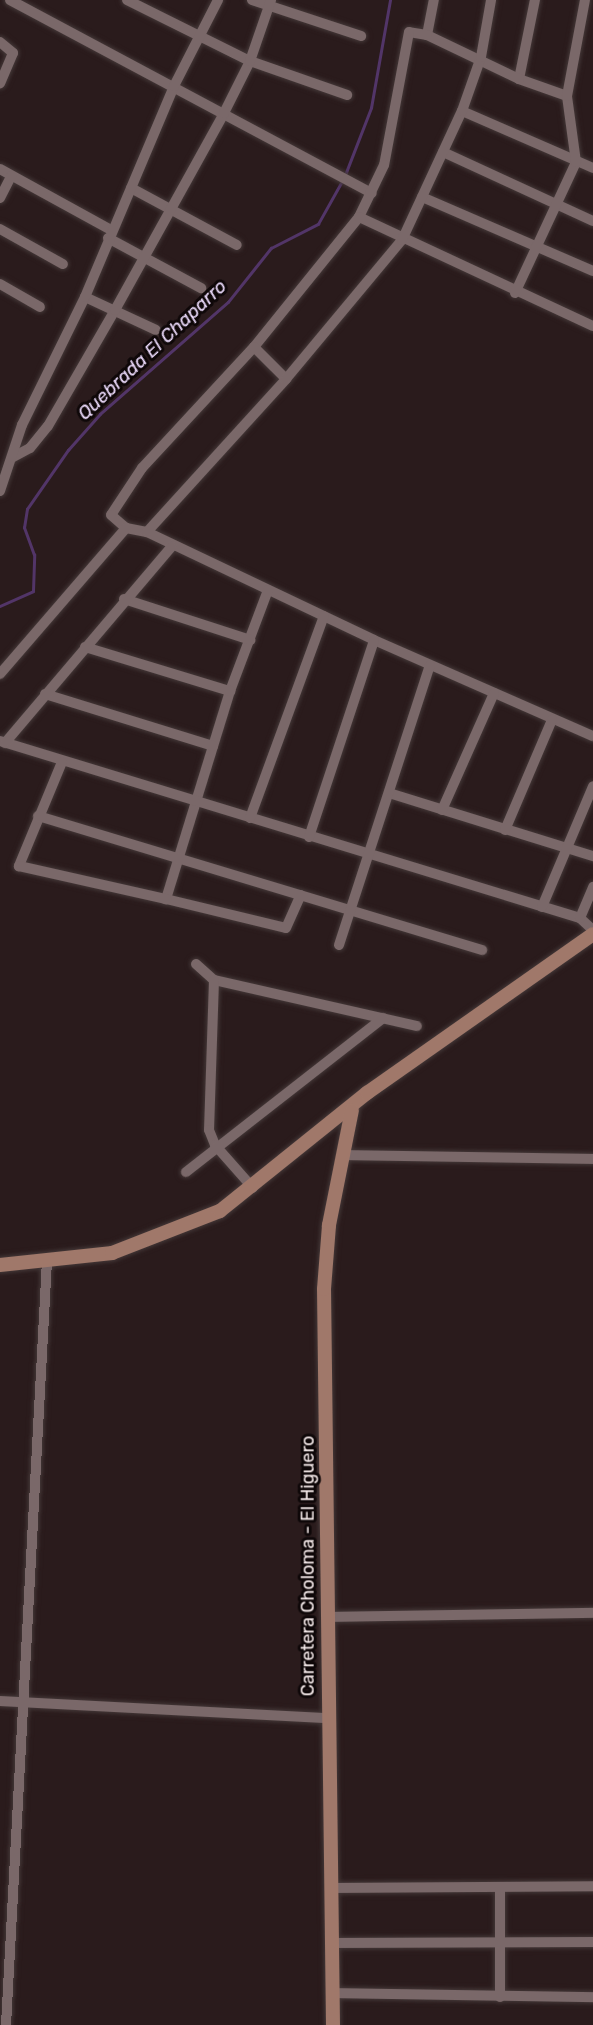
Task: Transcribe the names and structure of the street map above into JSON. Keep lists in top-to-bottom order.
{
  "streets": {
    "main road": ["Carretera Choloma - El Higuero"]
  },
  "water": ["Quebrada El Chaparro"]
}
